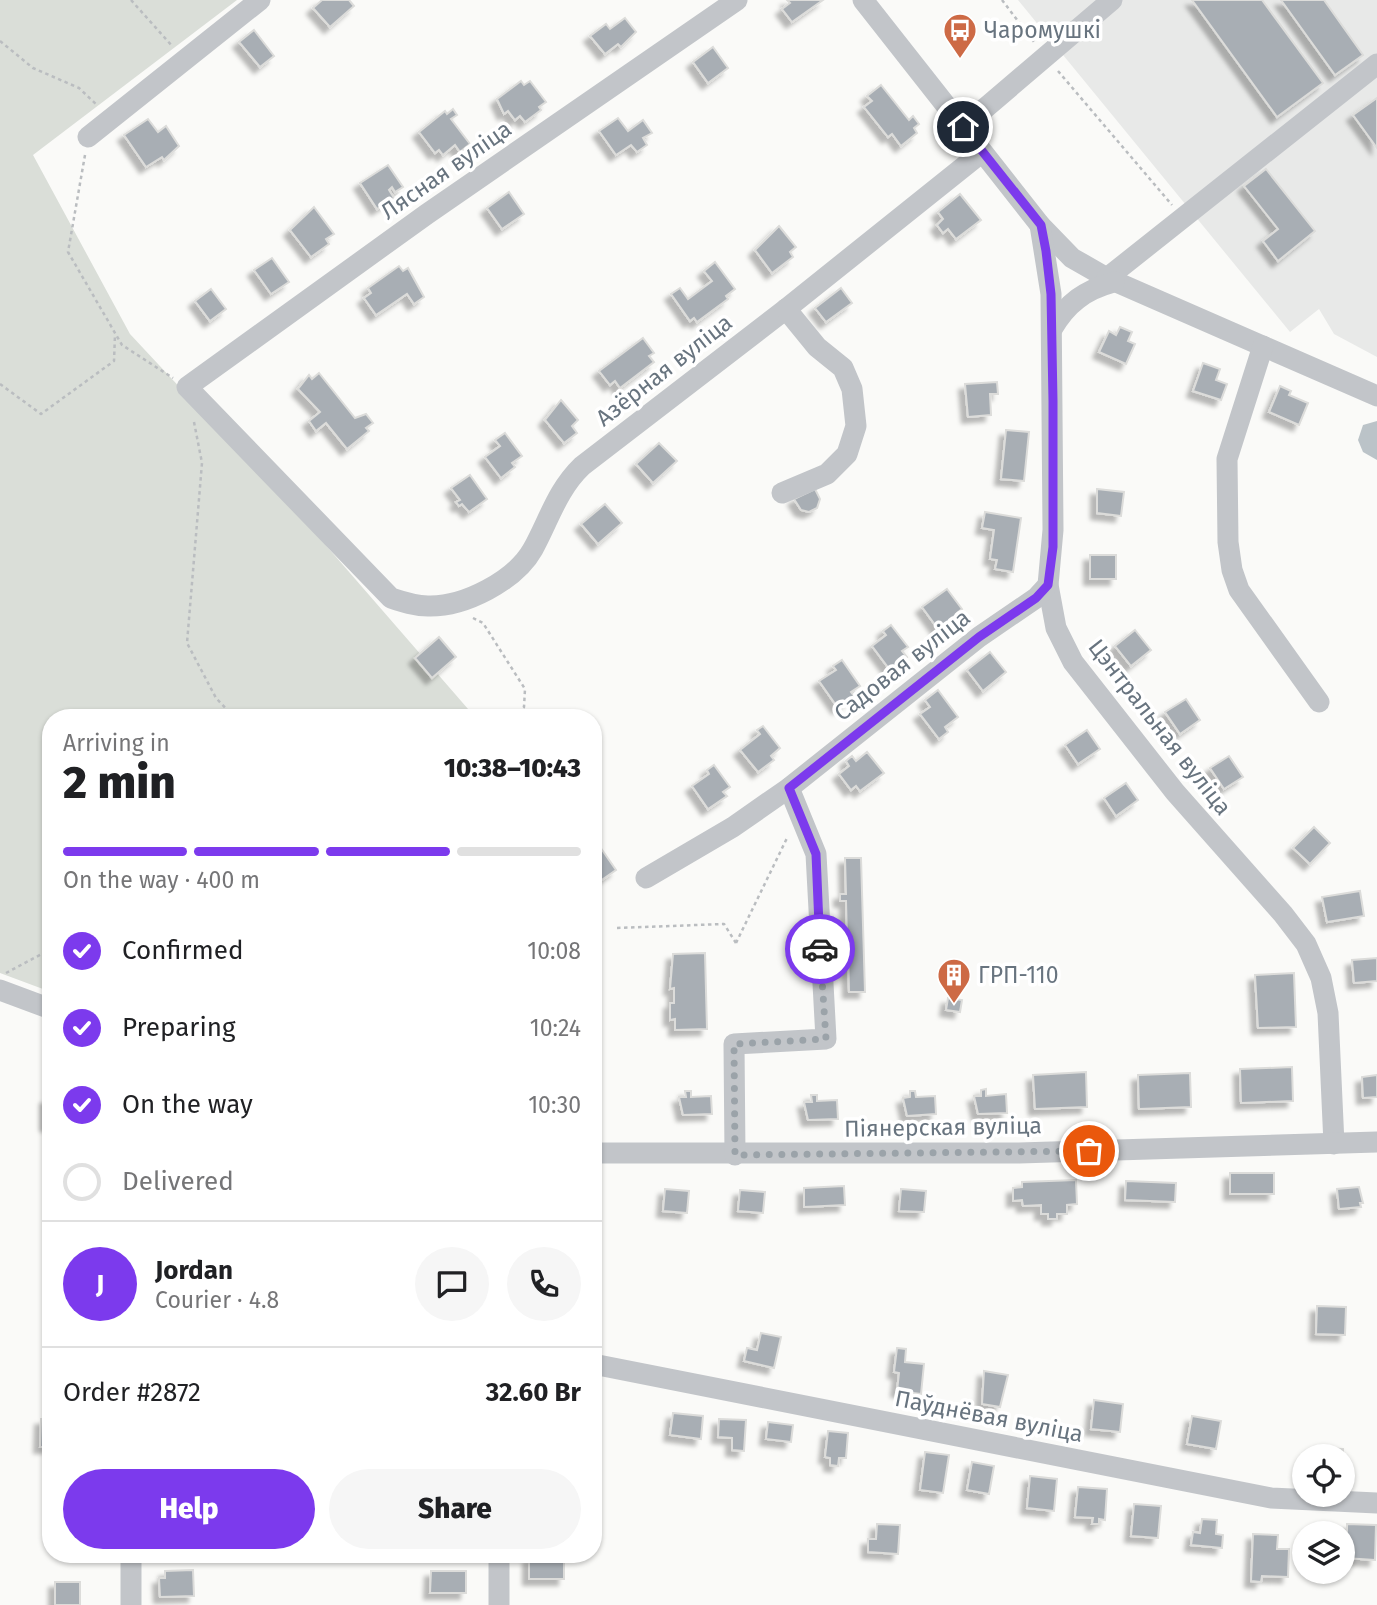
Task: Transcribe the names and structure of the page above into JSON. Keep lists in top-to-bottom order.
{
  "streets": {
    "street": [
      "Лясная вуліца",
      "Азёрная вуліца",
      "Садовая вуліца",
      "Цэнтральная вуліца",
      "Піянерская вуліца",
      "Паўднёвая вуліца"
    ]
  },
  "crossings": [
    ["Лясная вуліца", "Азёрная вуліца"],
    ["Азёрная вуліца", "Цэнтральная вуліца"],
    ["Садовая вуліца", "Цэнтральная вуліца"],
    ["Цэнтральная вуліца", "Піянерская вуліца"]
  ],
  "places": {
    "bus stop": ["Чаромушкі"],
    "building": ["ГРП-110"]
  },
  "page": {
    "heading": ["2 min", "Arriving in", "10:38–10:43"],
    "panel": [
      "Jordan",
      "Courier · 4.8",
      "Order #2872",
      "32.60 Br"
    ],
    "bar": "On the way · 400 m",
    "list": [
      ["Confirmed", "10:08"],
      ["Preparing", "10:24"],
      ["On the way", "10:30"],
      "Delivered"
    ],
    "round": "J",
    "buttons": ["Help", "Share"]
  }
}
